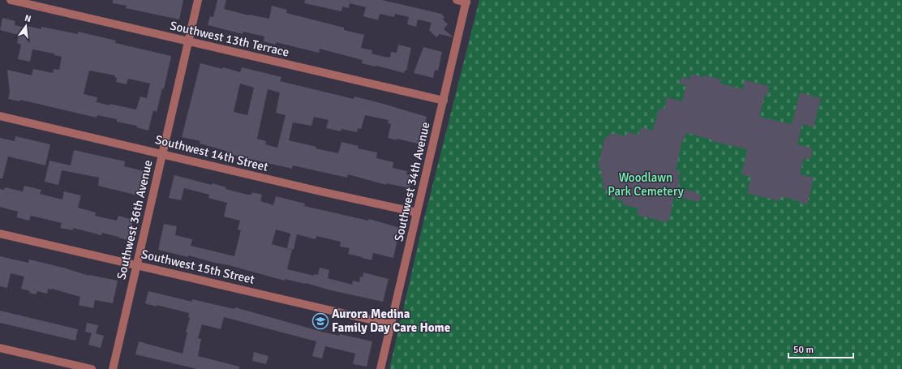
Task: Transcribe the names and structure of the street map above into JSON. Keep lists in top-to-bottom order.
{
  "streets": {
    "street": [
      "Southwest 13th Terrace",
      "Southwest 14th Street",
      "Southwest 34th Avenue",
      "Southwest 36th Avenue",
      "Southwest 15th Street"
    ]
  },
  "crossings": [
    ["Southwest 13th Terrace", "Southwest 34th Avenue"],
    ["Southwest 13th Terrace", "Southwest 36th Avenue"],
    ["Southwest 14th Street", "Southwest 34th Avenue"],
    ["Southwest 14th Street", "Southwest 36th Avenue"],
    ["Southwest 34th Avenue", "Southwest 15th Street"],
    ["Southwest 36th Avenue", "Southwest 15th Street"]
  ],
  "parks": ["Woodlawn Park Cemetery"],
  "places": {
    "school or university": ["Aurora Medina Family Day Care Home"]
  },
  "scale_bar": "50 m",
  "north": "top"
}
